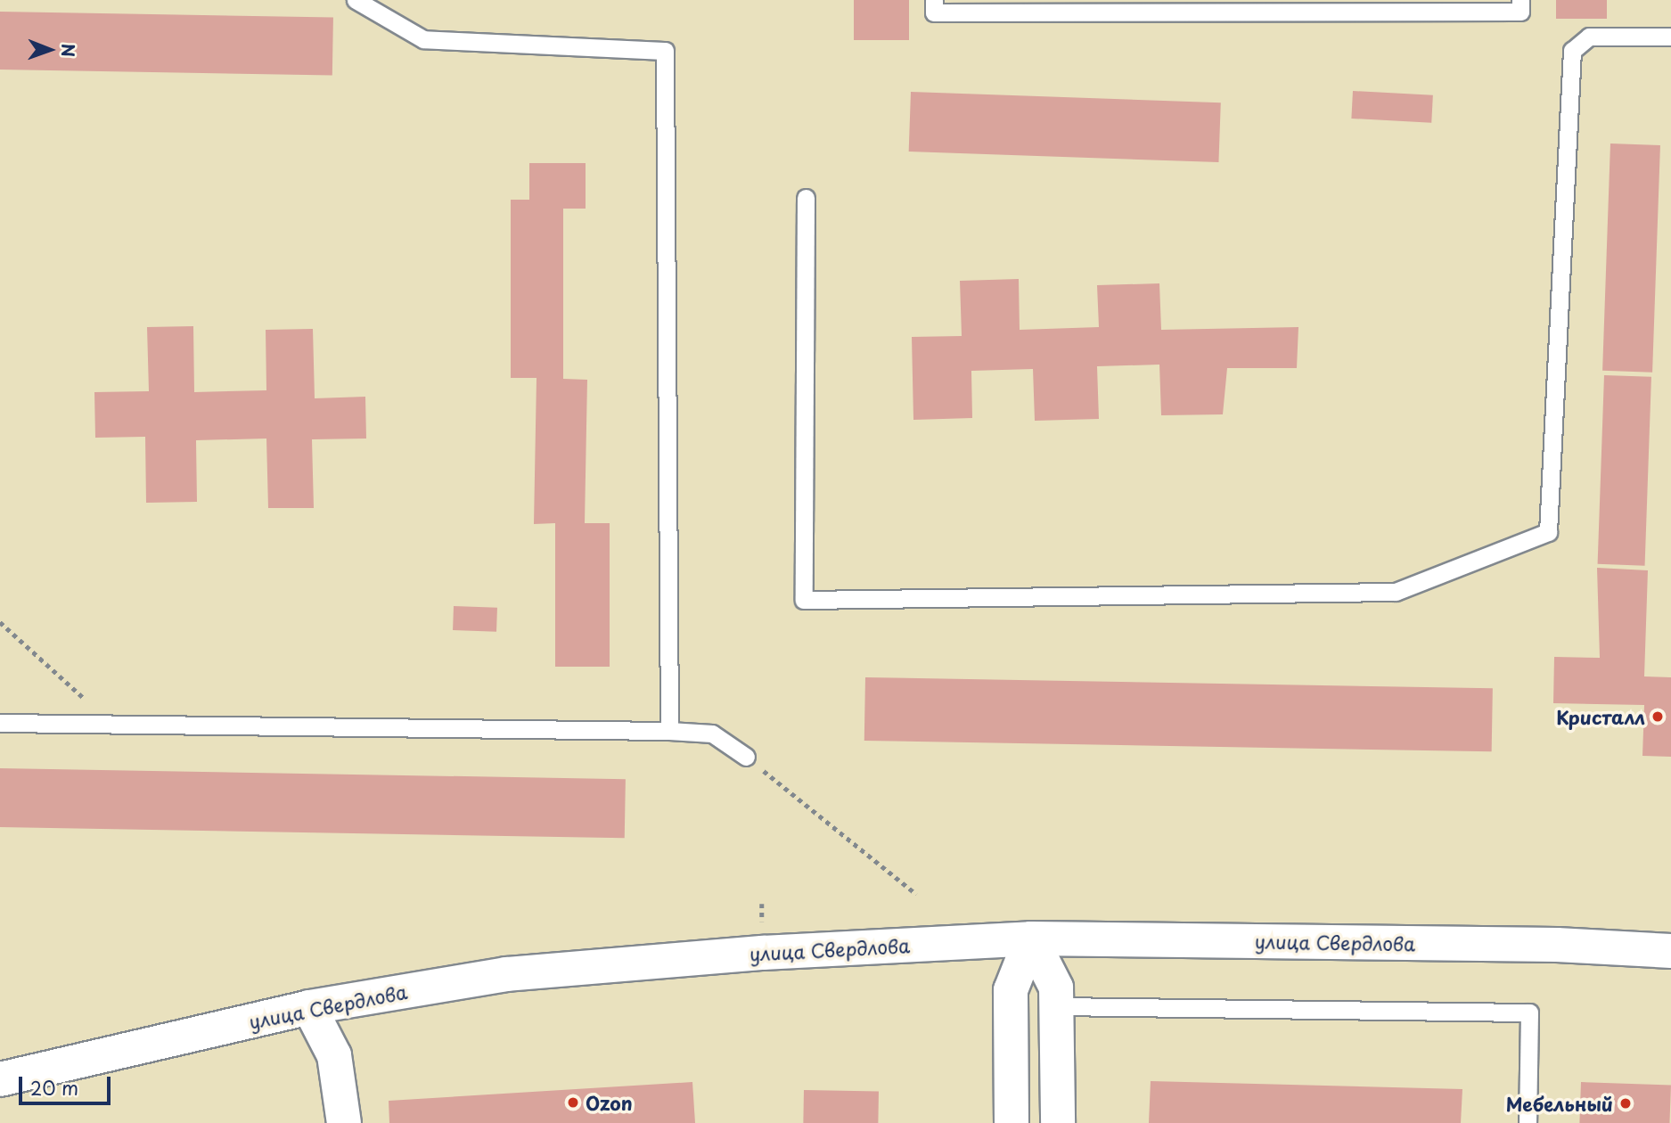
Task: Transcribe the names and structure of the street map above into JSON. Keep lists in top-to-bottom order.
{
  "streets": {
    "main road": ["улица Свердлова"]
  },
  "places": ["Кристалл", "Ozon", "Мебельный"],
  "scale_bar": "20 m",
  "north": "right"
}
